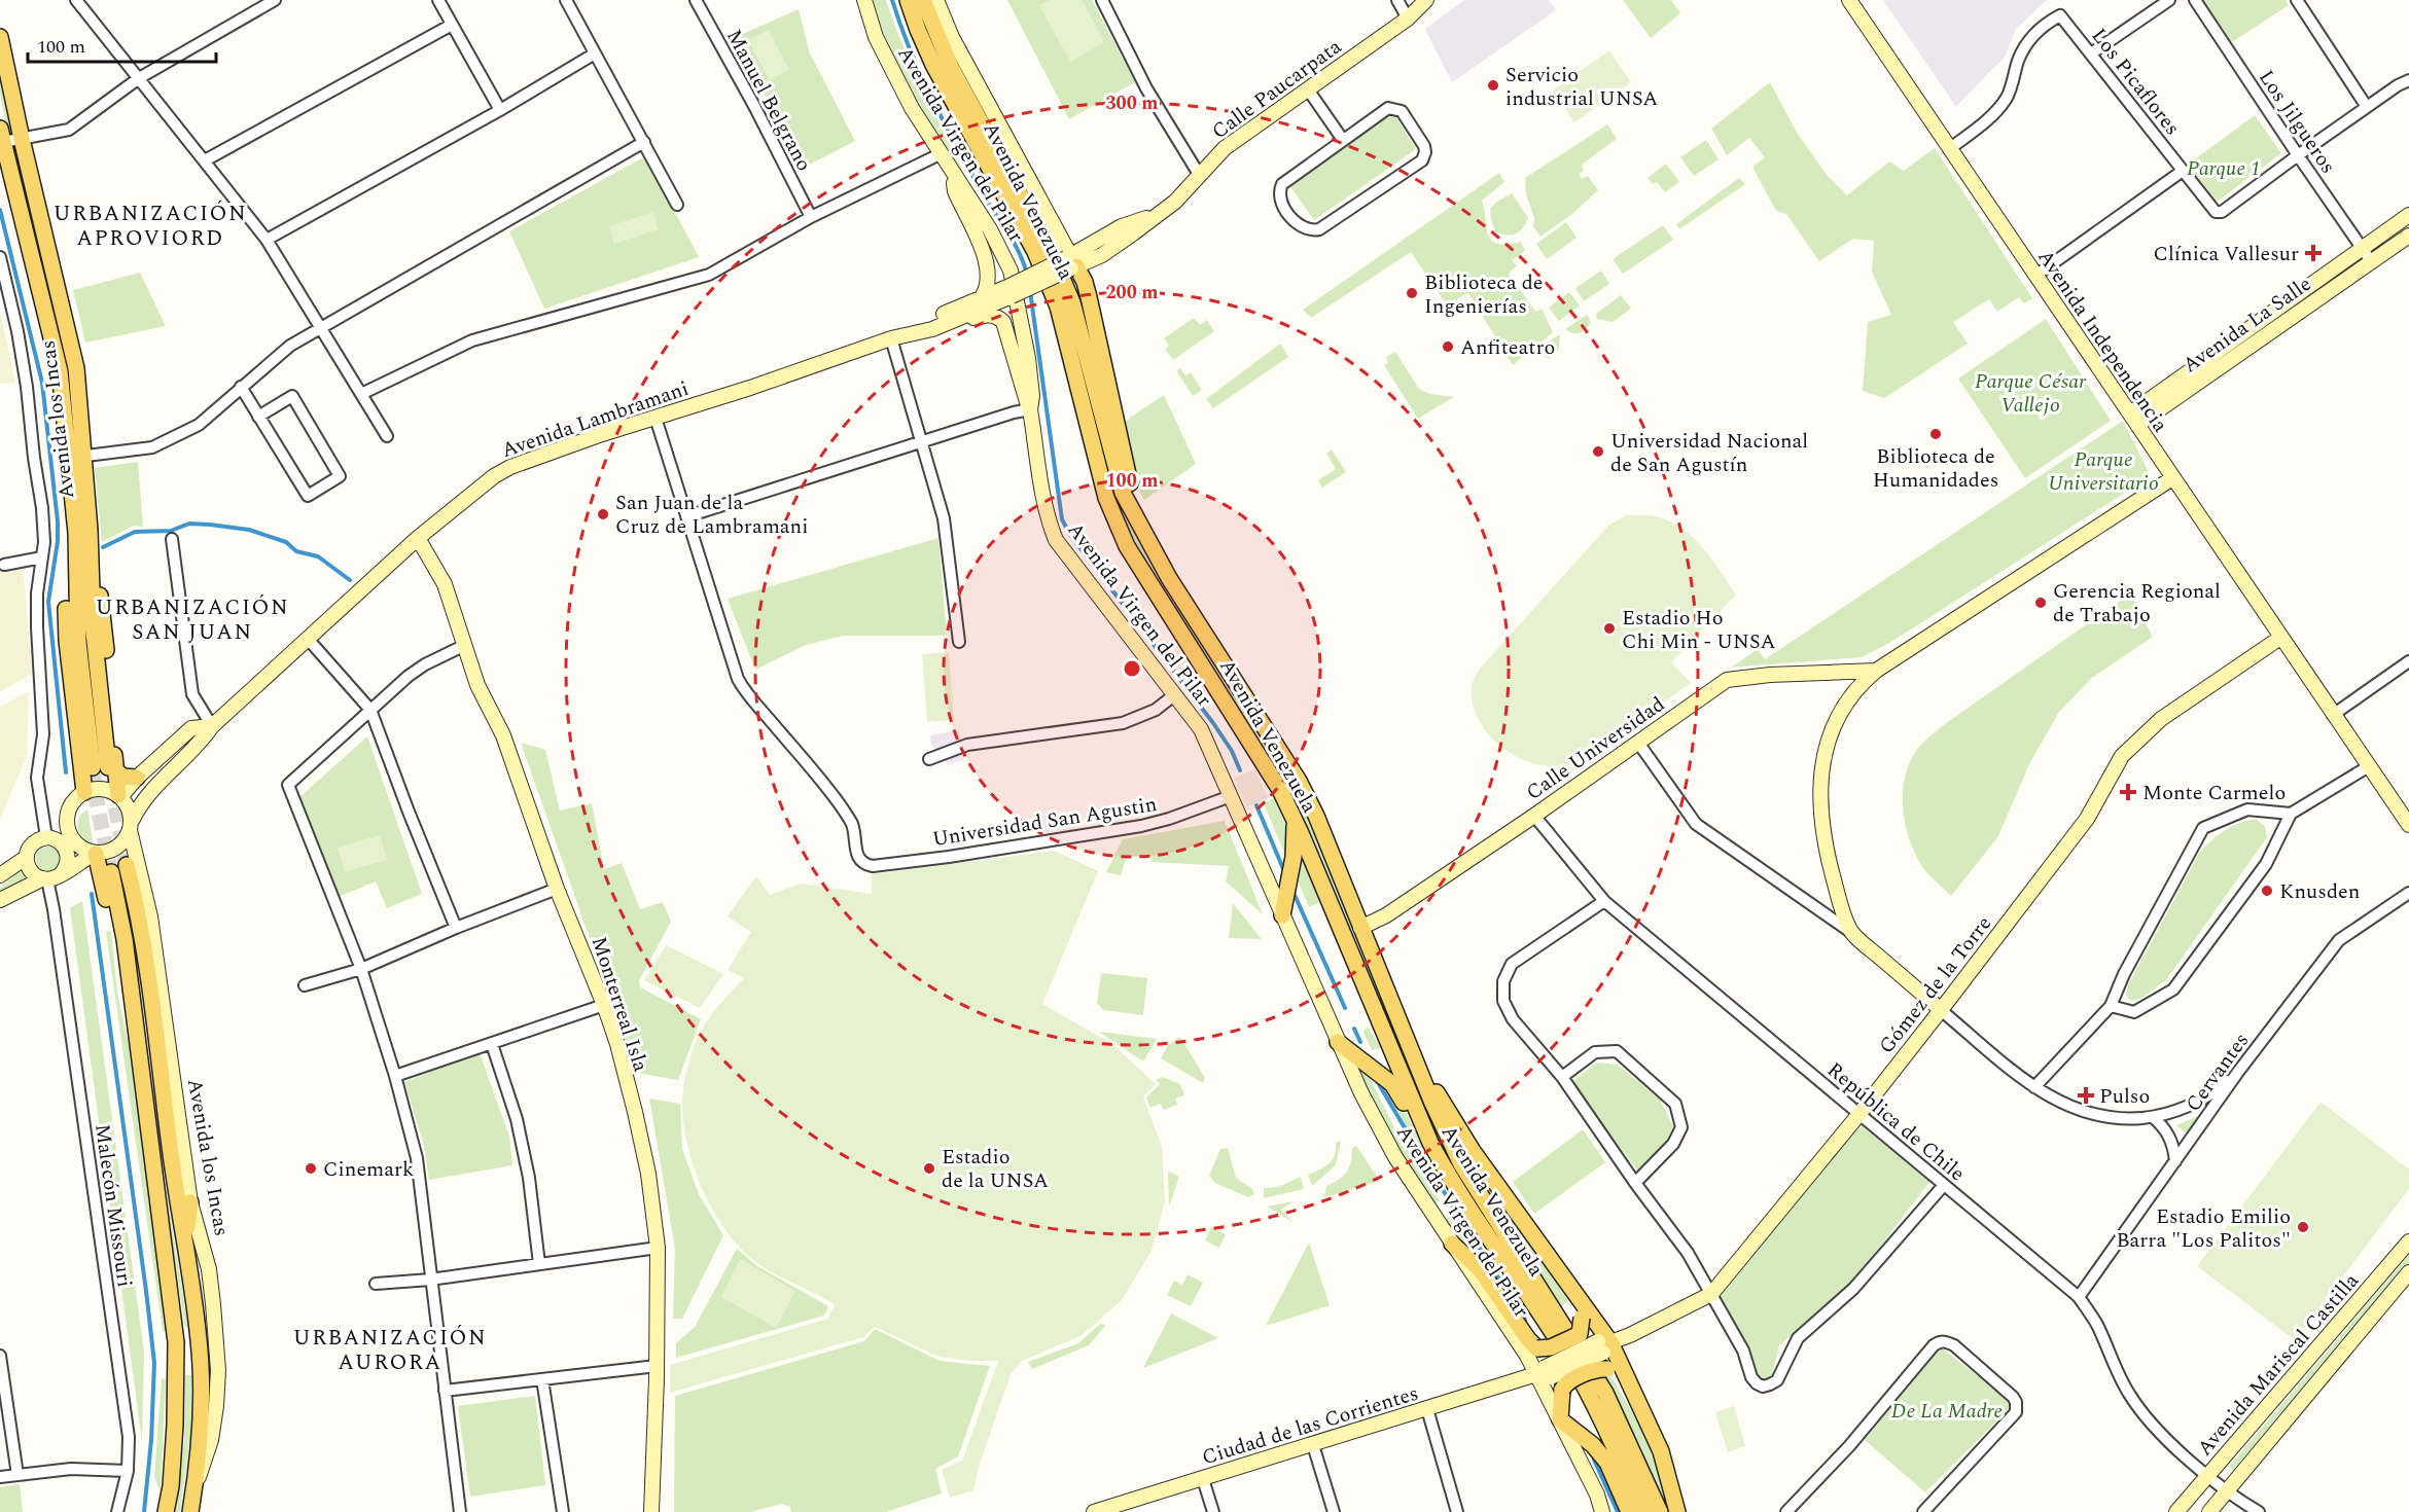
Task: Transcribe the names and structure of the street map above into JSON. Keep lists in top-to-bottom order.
{
  "streets": {
    "main road": [
      "Calle Paucarpata",
      "Avenida Virgen del Pilar",
      "Avenida Venezuela",
      "Avenida La Salle",
      "Avenida Independencia",
      "Avenida Lambramani",
      "Avenida los Incas",
      "Calle Universidad",
      "Gómez de la Torre",
      "Monterreal Isla",
      "Avenida Vírgen del Pilar",
      "Avenida Mariscal Castilla",
      "Ciudad de las Corrientes"
    ],
    "street": [
      "Los Picaflores",
      "Manuel Belgrano",
      "Los Jilgueros",
      "Universidad San Agustin",
      "Cervantes",
      "República de Chile",
      "Malecón Missouri"
    ]
  },
  "crossings": [
    ["Los Picaflores", "Los Jilgueros"],
    ["Los Picaflores", "Avenida Independencia"],
    ["Calle Paucarpata", "Avenida Venezuela"],
    ["Calle Paucarpata", "Avenida Lambramani"],
    ["Los Jilgueros", "Avenida La Salle"],
    ["Avenida Virgen del Pilar", "Universidad San Agustin"],
    ["Avenida Virgen del Pilar", "Avenida Vírgen del Pilar"],
    ["Avenida Venezuela", "Calle Universidad"],
    ["Avenida La Salle", "Avenida Independencia"],
    ["Avenida Independencia", "Gómez de la Torre"],
    ["Avenida Lambramani", "Avenida los Incas"],
    ["Avenida Lambramani", "Monterreal Isla"],
    ["Calle Universidad", "República de Chile"],
    ["Gómez de la Torre", "República de Chile"],
    ["Gómez de la Torre", "Ciudad de las Corrientes"],
    ["Cervantes", "República de Chile"],
    ["República de Chile", "Avenida Mariscal Castilla"],
    ["Avenida Vírgen del Pilar", "Ciudad de las Corrientes"]
  ],
  "districts": ["URBANIZACIÓN APROVIORD", "URBANIZACIÓN SAN JUAN", "URBANIZACIÓN AURORA"],
  "parks": [
    "Parque 1",
    "Parque César Vallejo",
    "Parque Universitario",
    "De La Madre"
  ],
  "places": {
    "other": [
      "Servicio industrial UNSA",
      "Biblioteca de Ingenierías",
      "Anfiteatro",
      "Biblioteca de Humanidades",
      "Universidad Nacional de San Agustín",
      "San Juan de la Cruz de Lambramani",
      "Gerencia Regional de Trabajo",
      "Estadio Ho Chi Min - UNSA",
      "Knusden",
      "Cinemark",
      "Estadio de la UNSA",
      "Estadio Emilio Barra \"Los Palitos\""
    ],
    "health": ["Clínica Vallesur", "Monte Carmelo", "Pulso"]
  },
  "scale_bar": "100 m",
  "rings": ["300 m", "200 m", "100 m"]
}
